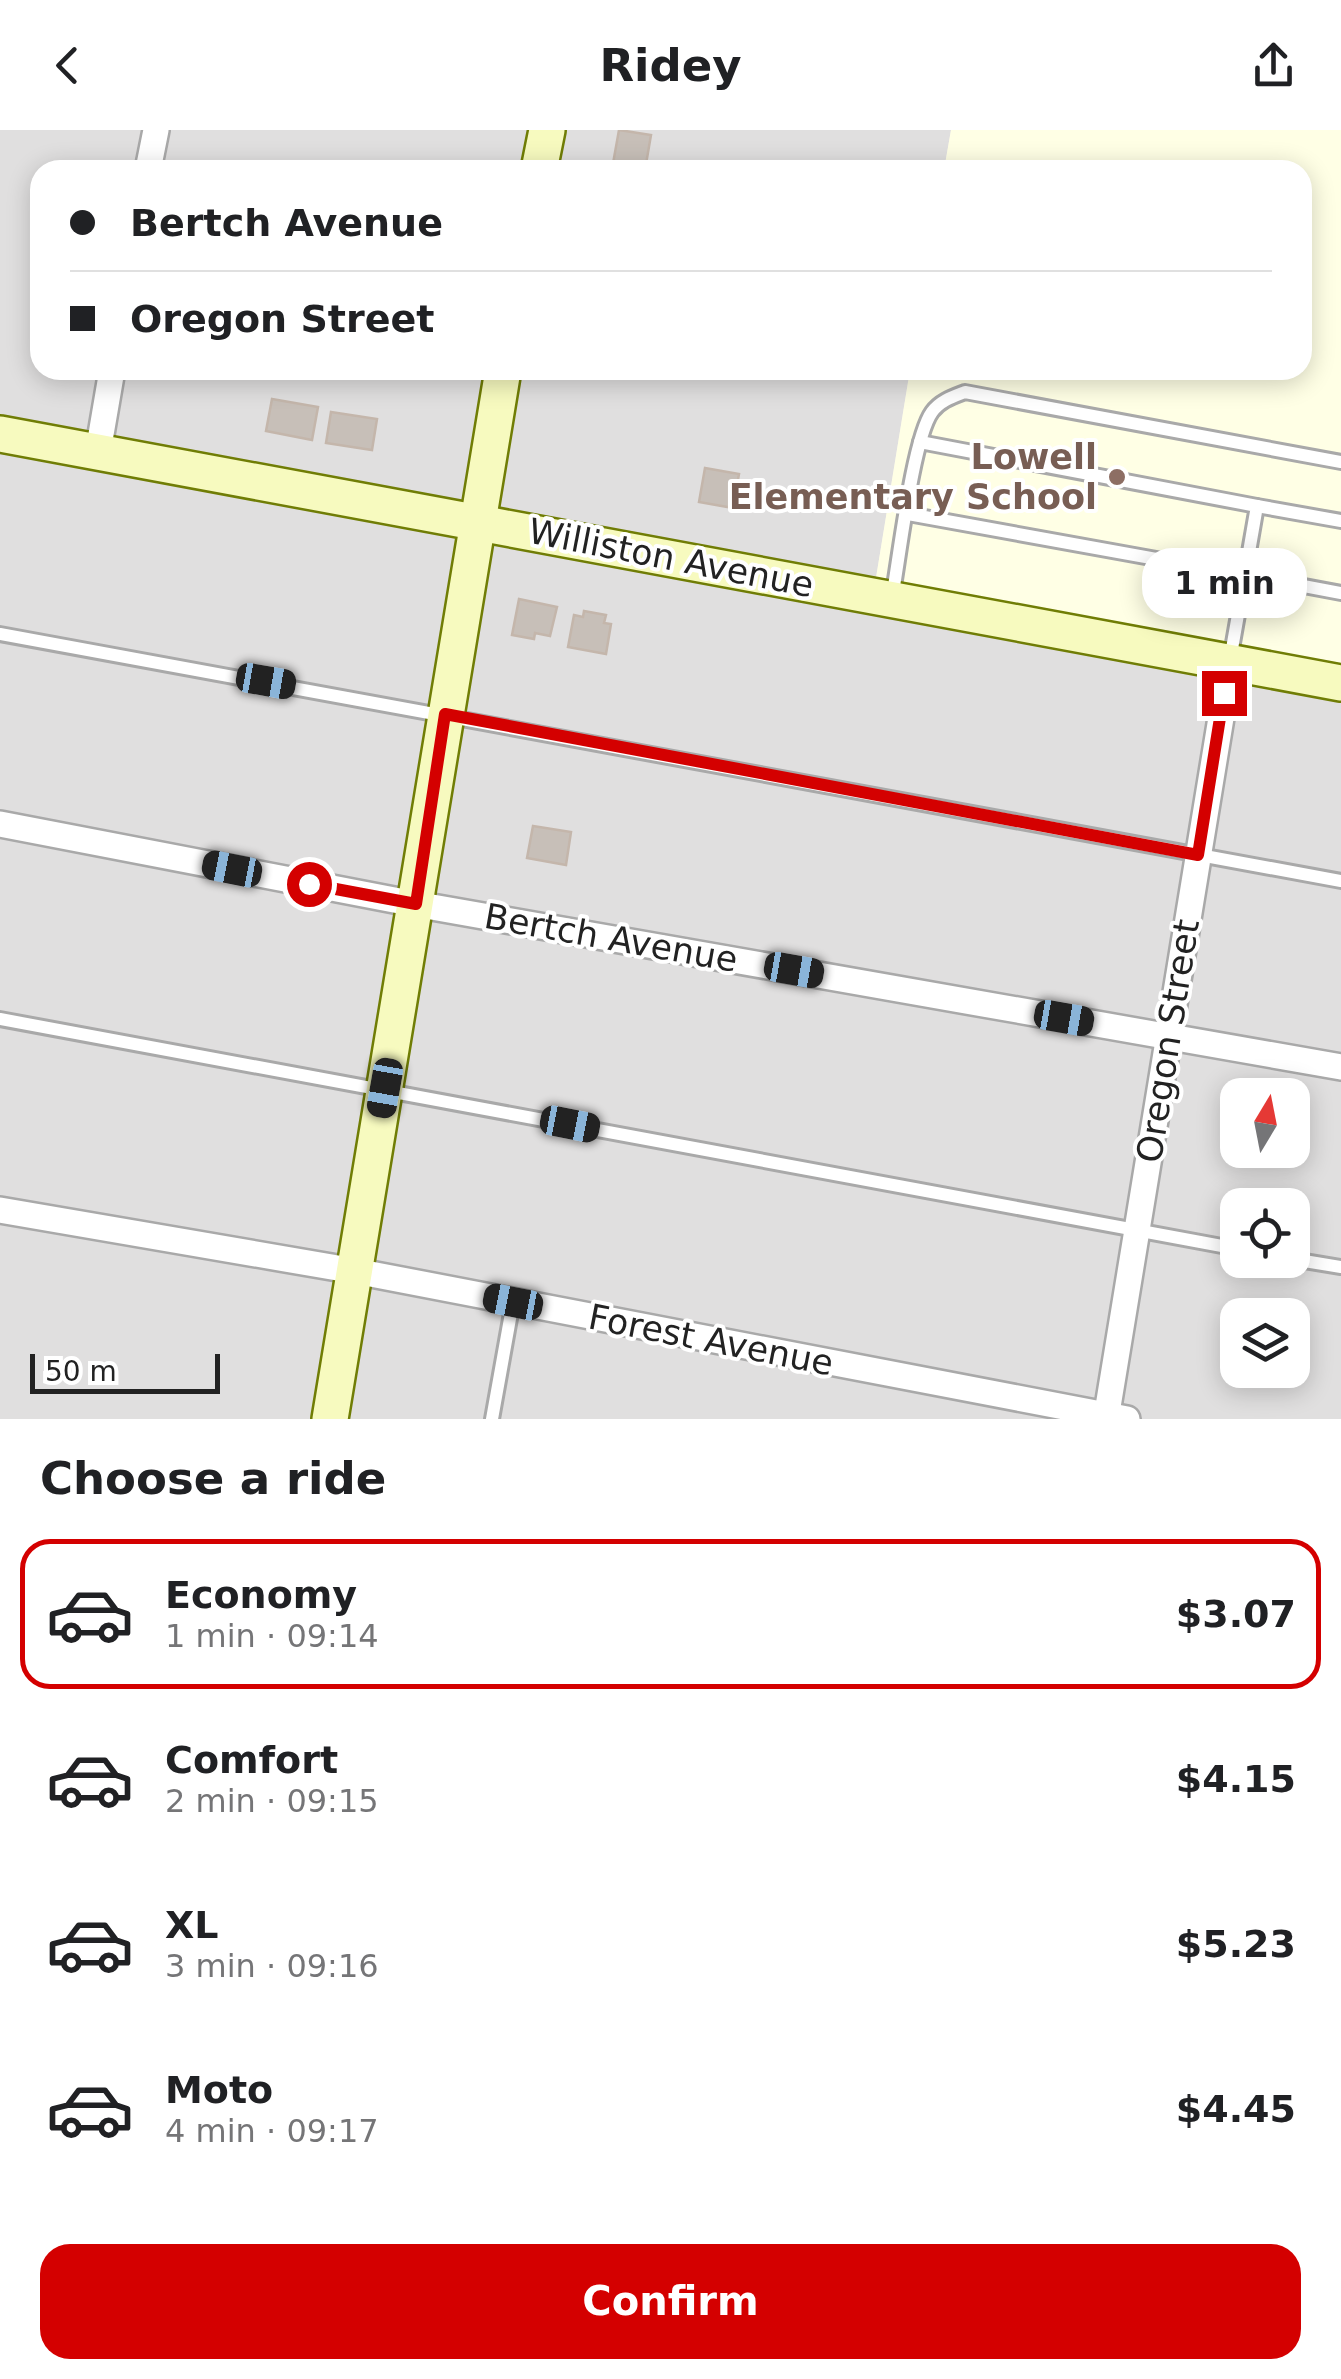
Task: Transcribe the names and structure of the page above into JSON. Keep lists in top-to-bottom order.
{
  "streets": {
    "main road": ["Williston Avenue"],
    "street": ["Bertch Avenue", "Oregon Street", "Forest Avenue"]
  },
  "crossings": [
    ["Williston Avenue", "Oregon Street"],
    ["Bertch Avenue", "Oregon Street"],
    ["Oregon Street", "Forest Avenue"]
  ],
  "places": ["Lowell Elementary School"],
  "scale_bar": "50 m",
  "north": "top",
  "page": {
    "header": "Ridey",
    "banner": ["Bertch Avenue", "Oregon Street"],
    "bubble": "1 min",
    "scale": "50 m",
    "heading": "Choose a ride",
    "list": [
      {
        "name": "Economy",
        "note": "1 min · 09:14",
        "value": "$3.07"
      },
      {
        "name": "Comfort",
        "note": "2 min · 09:15",
        "value": "$4.15"
      },
      {
        "name": "XL",
        "note": "3 min · 09:16",
        "value": "$5.23"
      },
      {
        "name": "Moto",
        "note": "4 min · 09:17",
        "value": "$4.45"
      }
    ],
    "buttons": "Confirm"
  }
}
